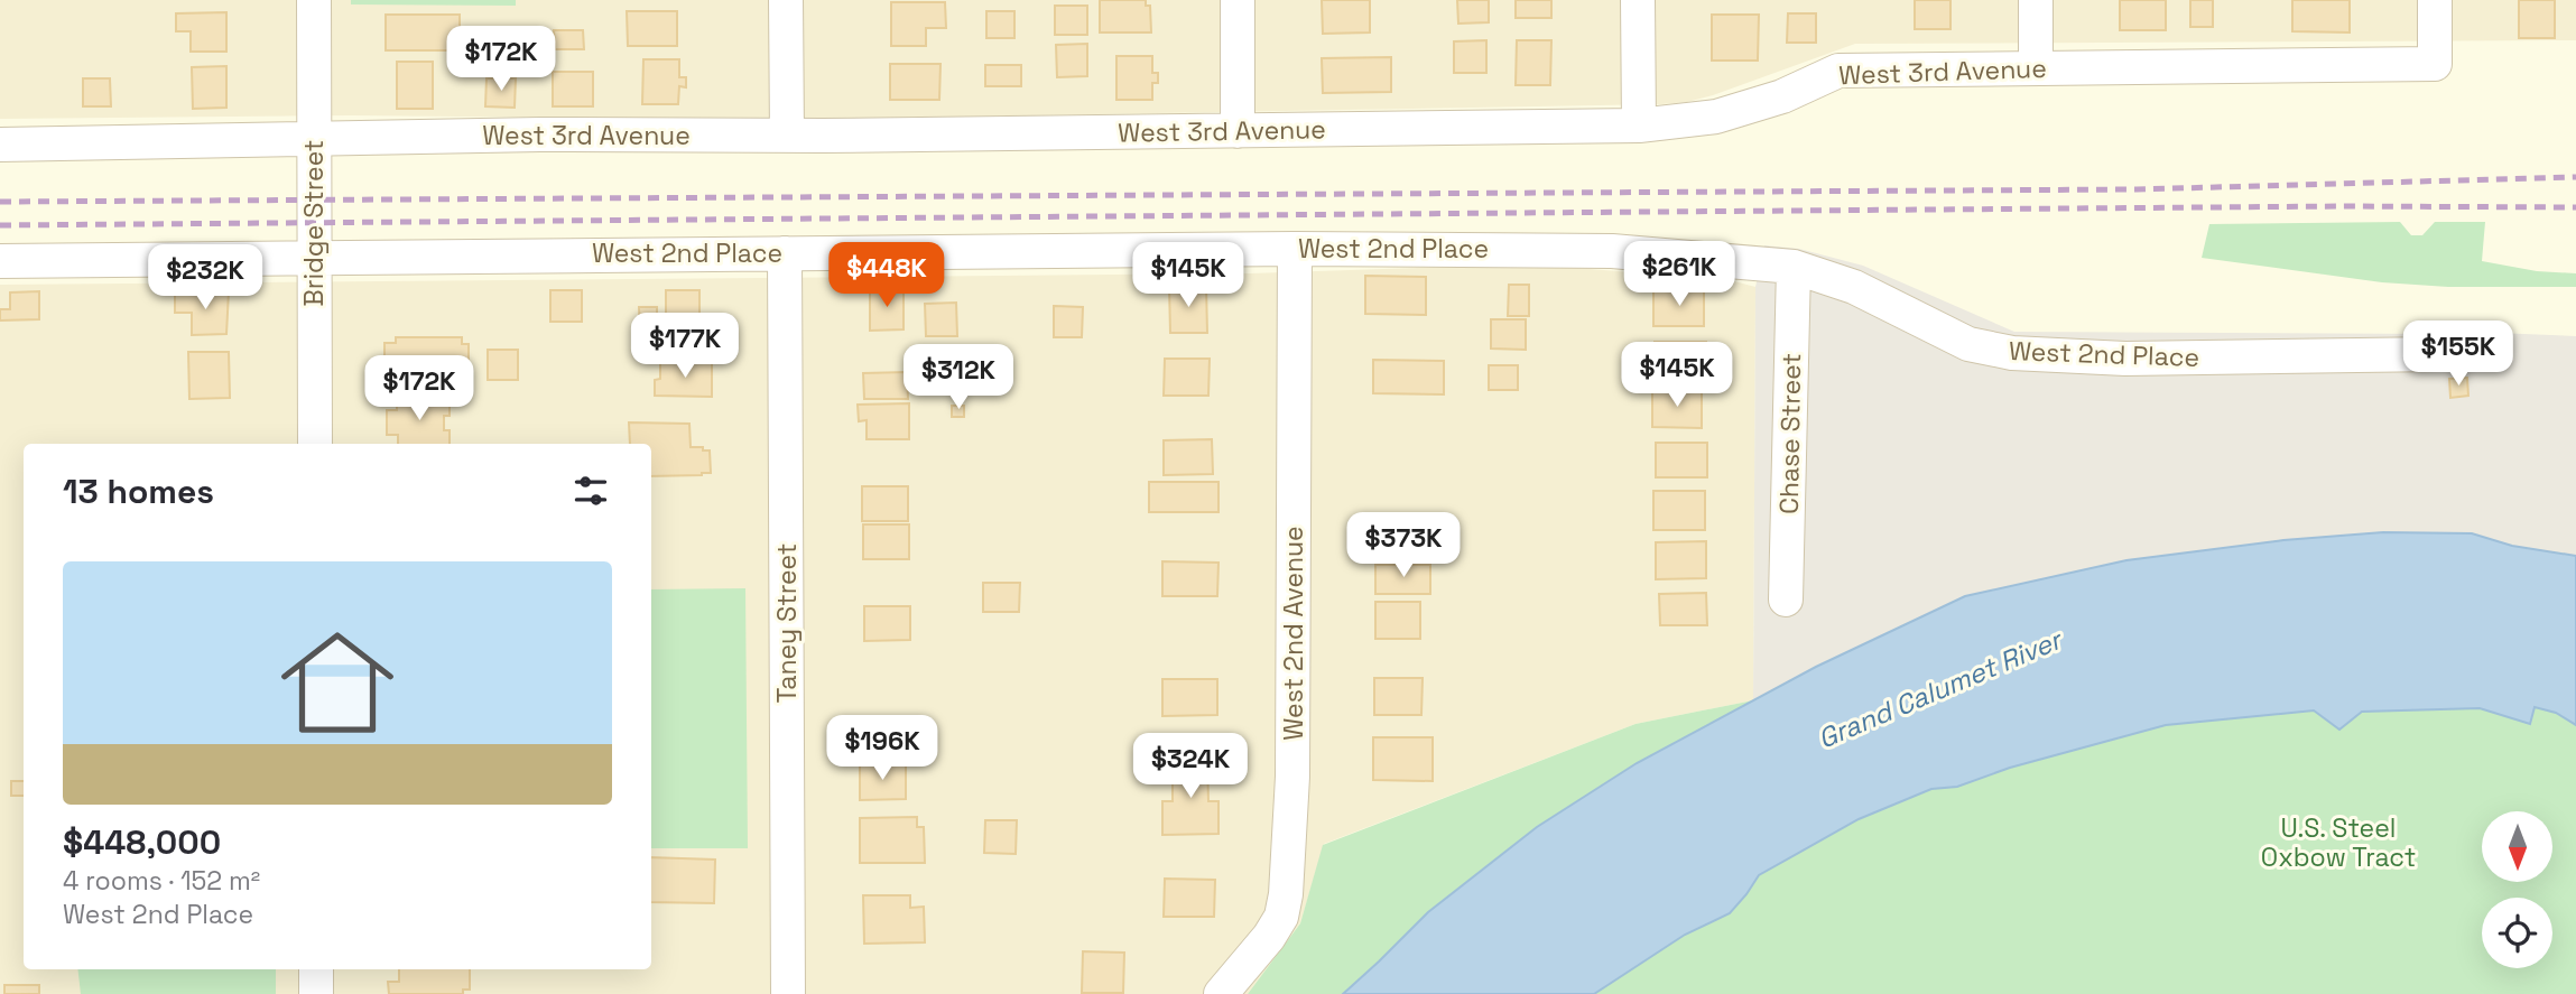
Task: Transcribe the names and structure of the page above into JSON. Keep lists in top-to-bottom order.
{
  "streets": {
    "street": [
      "West 3rd Avenue",
      "Bridge Street",
      "West 2nd Place",
      "Chase Street",
      "Taney Street",
      "West 2nd Avenue"
    ]
  },
  "crossings": [
    ["West 3rd Avenue", "Bridge Street"],
    ["Bridge Street", "West 2nd Place"],
    ["West 2nd Place", "Chase Street"],
    ["West 2nd Place", "Taney Street"],
    ["West 2nd Place", "West 2nd Avenue"]
  ],
  "water": ["Grand Calumet River"],
  "parks": ["U.S. Steel Oxbow Tract"],
  "north": "bottom",
  "page": {
    "price": [
      "$172K",
      "$261K",
      "$448K",
      "$145K",
      "$232K",
      "$177K",
      "$155K",
      "$145K",
      "$312K",
      "$172K",
      "$373K",
      "$196K",
      "$324K"
    ],
    "heading": "13 homes",
    "list": [
      {
        "name": "$448,000",
        "note": "4 rooms · 152 m² · West 2nd Place"
      }
    ]
  }
}
